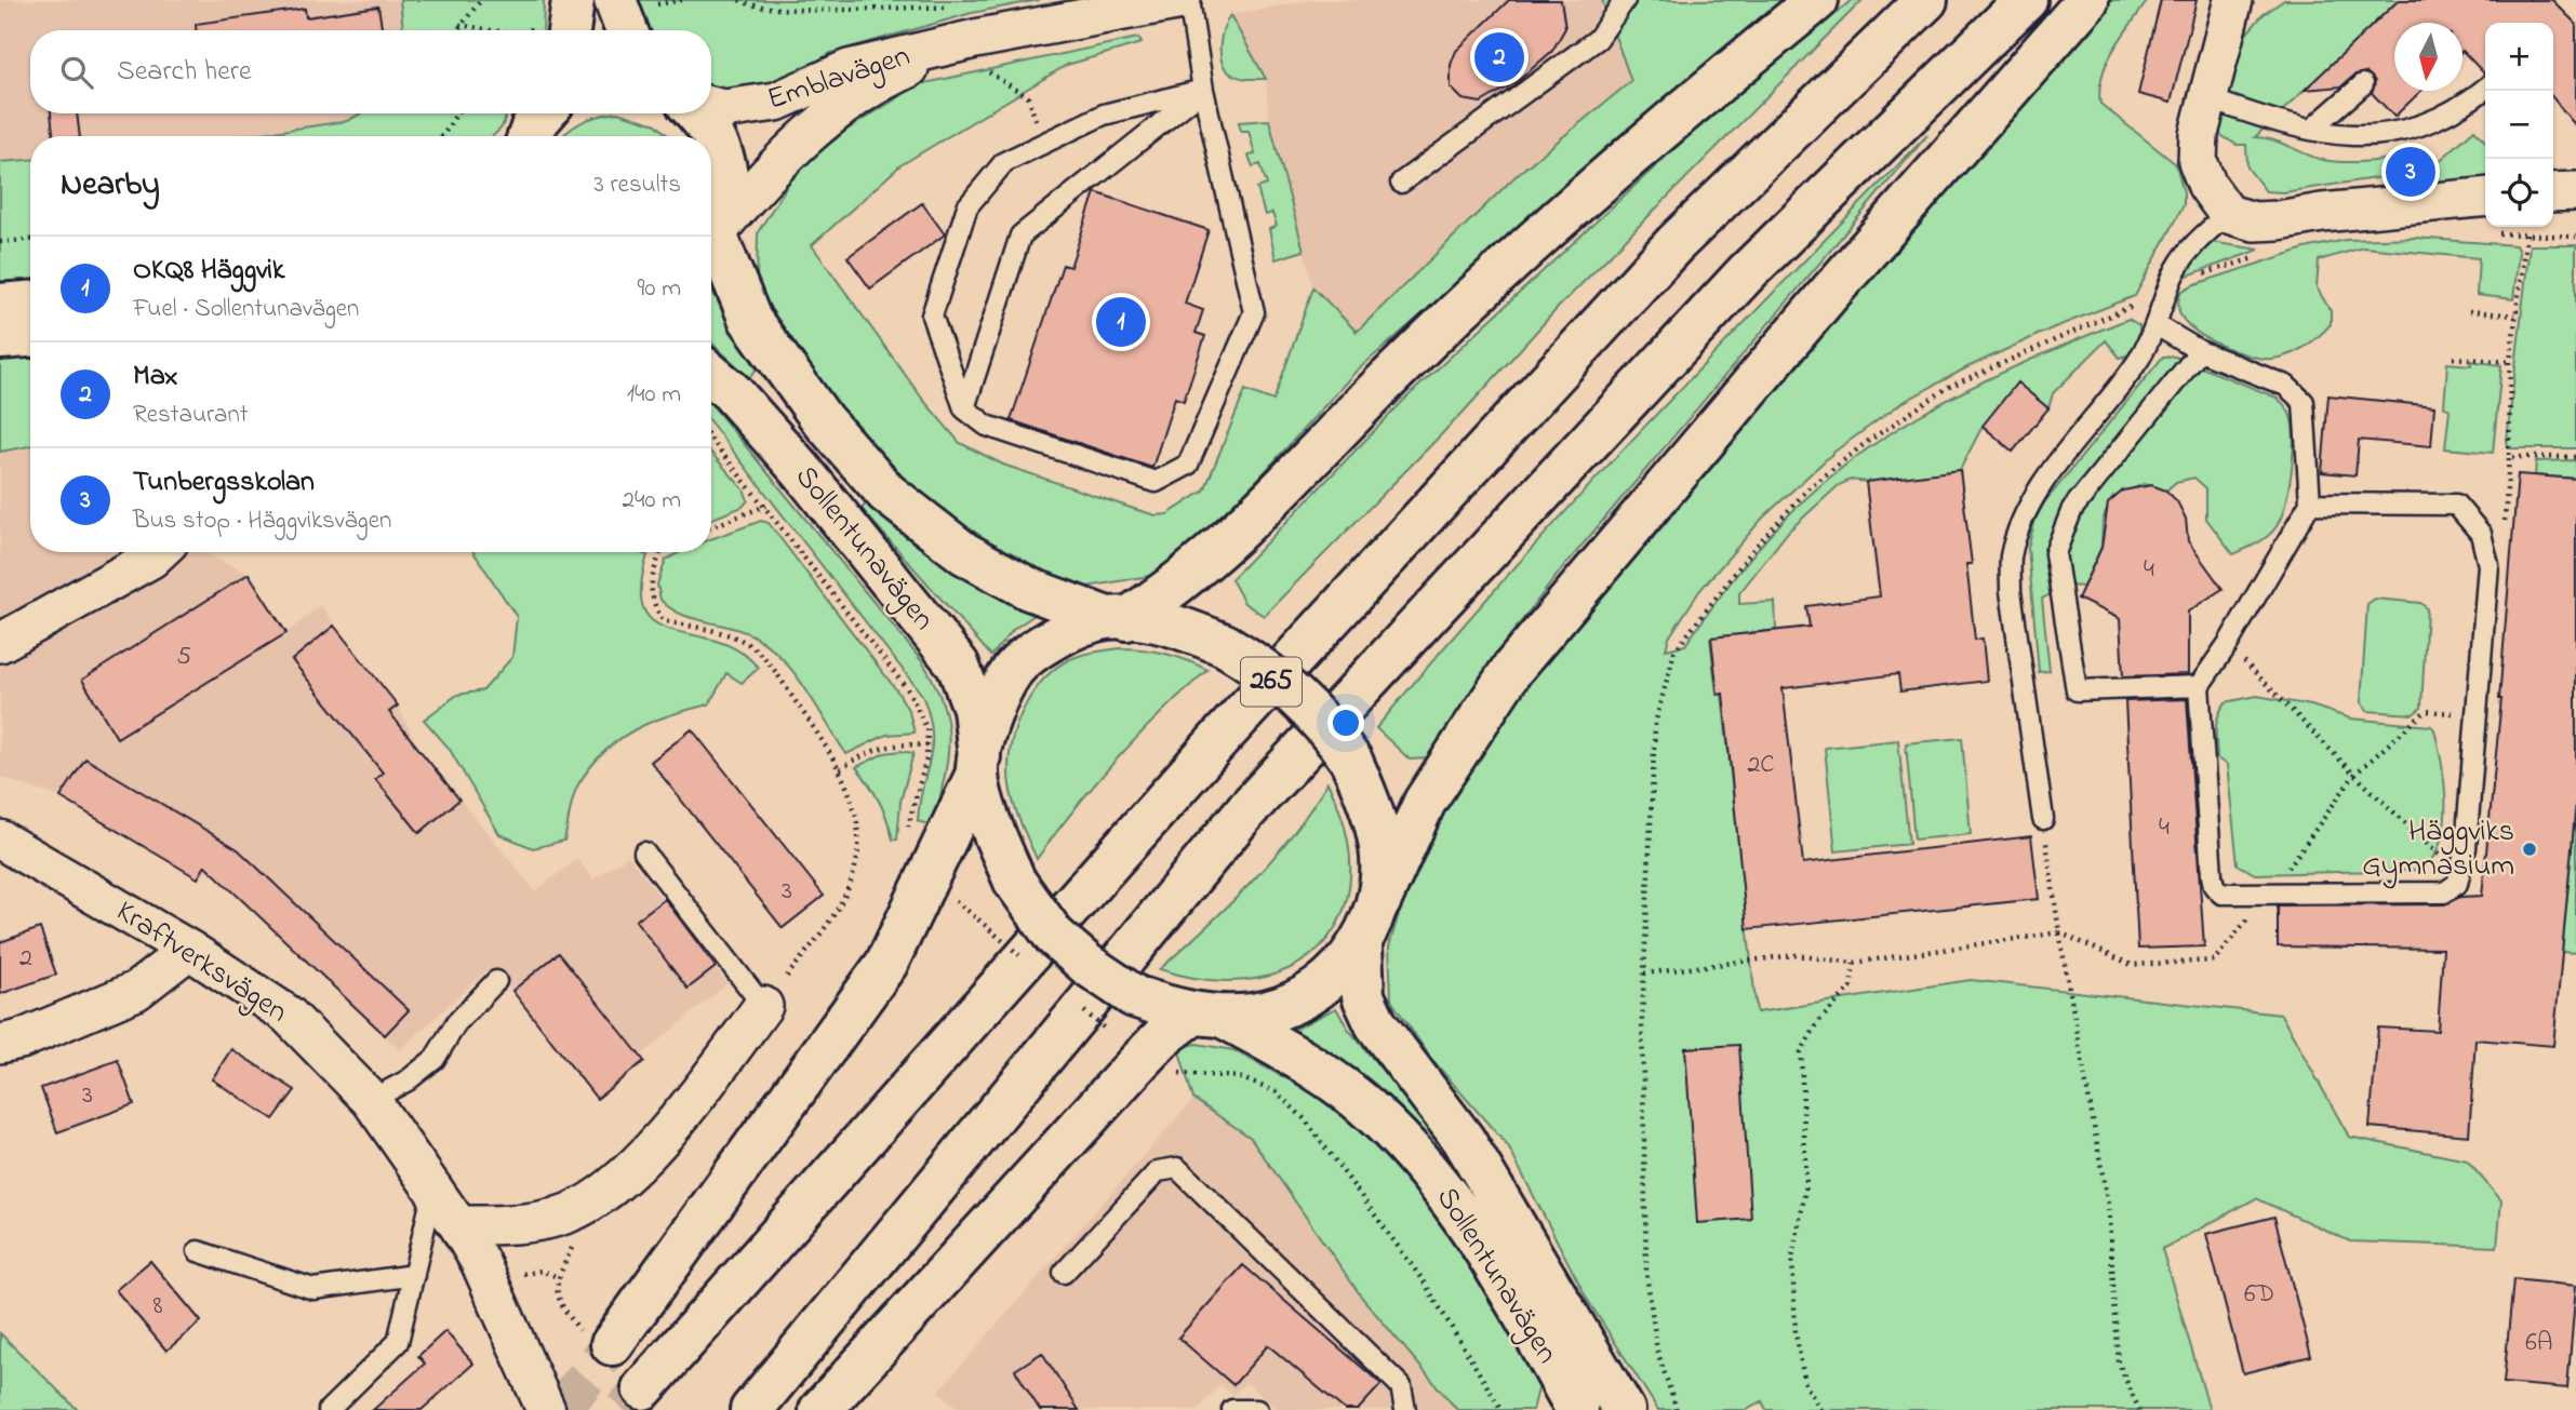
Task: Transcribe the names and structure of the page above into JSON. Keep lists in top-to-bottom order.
{
  "streets": {
    "main road": ["Sollentunavägen", "265"],
    "street": ["Emblavägen", "Kraftverksvägen"]
  },
  "crossings": [
    ["Emblavägen", "Sollentunavägen"]
  ],
  "places": ["Häggviks Gymnasium"],
  "house_numbers": [
    "4",
    "5",
    "2C",
    "4",
    "3",
    "2",
    "3",
    "6D",
    "8",
    "6A"
  ],
  "north": "bottom",
  "page": {
    "map_buttons": ["+", "−"],
    "pins": ["2", "3", "1"],
    "search": "Search here",
    "heading": ["Nearby", "3 results"],
    "list": [
      {
        "mark": "1",
        "name": "OKQ8 Häggvik",
        "note": "Fuel · Sollentunavägen",
        "value": "90 m"
      },
      {
        "mark": "2",
        "name": "Max",
        "note": "Restaurant",
        "value": "140 m"
      },
      {
        "mark": "3",
        "name": "Tunbergsskolan",
        "note": "Bus stop · Häggviksvägen",
        "value": "240 m"
      }
    ]
  }
}
